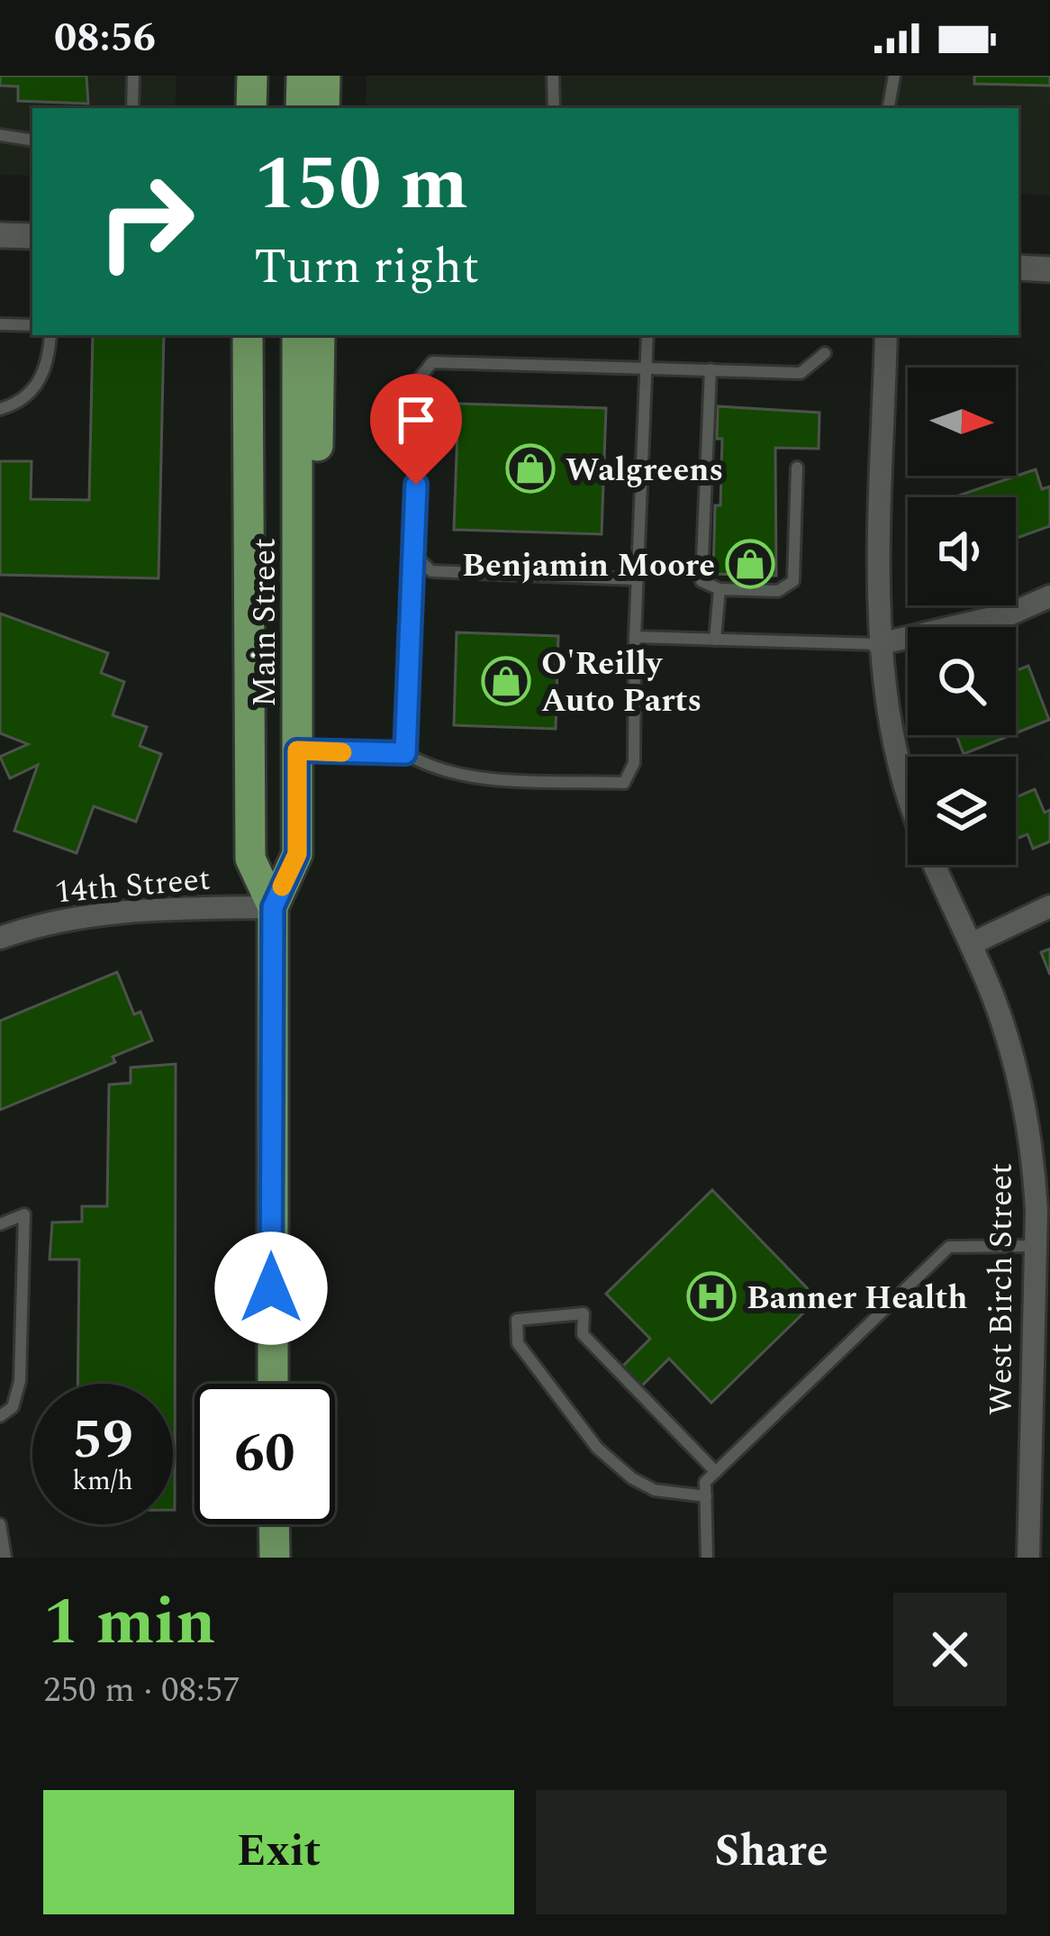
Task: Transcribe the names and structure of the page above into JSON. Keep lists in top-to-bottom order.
{
  "streets": {
    "main road": ["Main Street"],
    "street": ["14th Street", "West Birch Street"]
  },
  "crossings": [
    ["Main Street", "14th Street"]
  ],
  "places": {
    "shop": ["Walgreens", "Benjamin Moore", "O'Reilly Auto Parts"],
    "hospital": ["Banner Health"]
  },
  "north": "right",
  "page": {
    "status": "08:56",
    "turn": ["150 m", "Turn right"],
    "speed": "59 km/h",
    "limit": "60",
    "heading": ["1 min", "250 m · 08:57"],
    "buttons": ["Exit", "Share"]
  }
}
